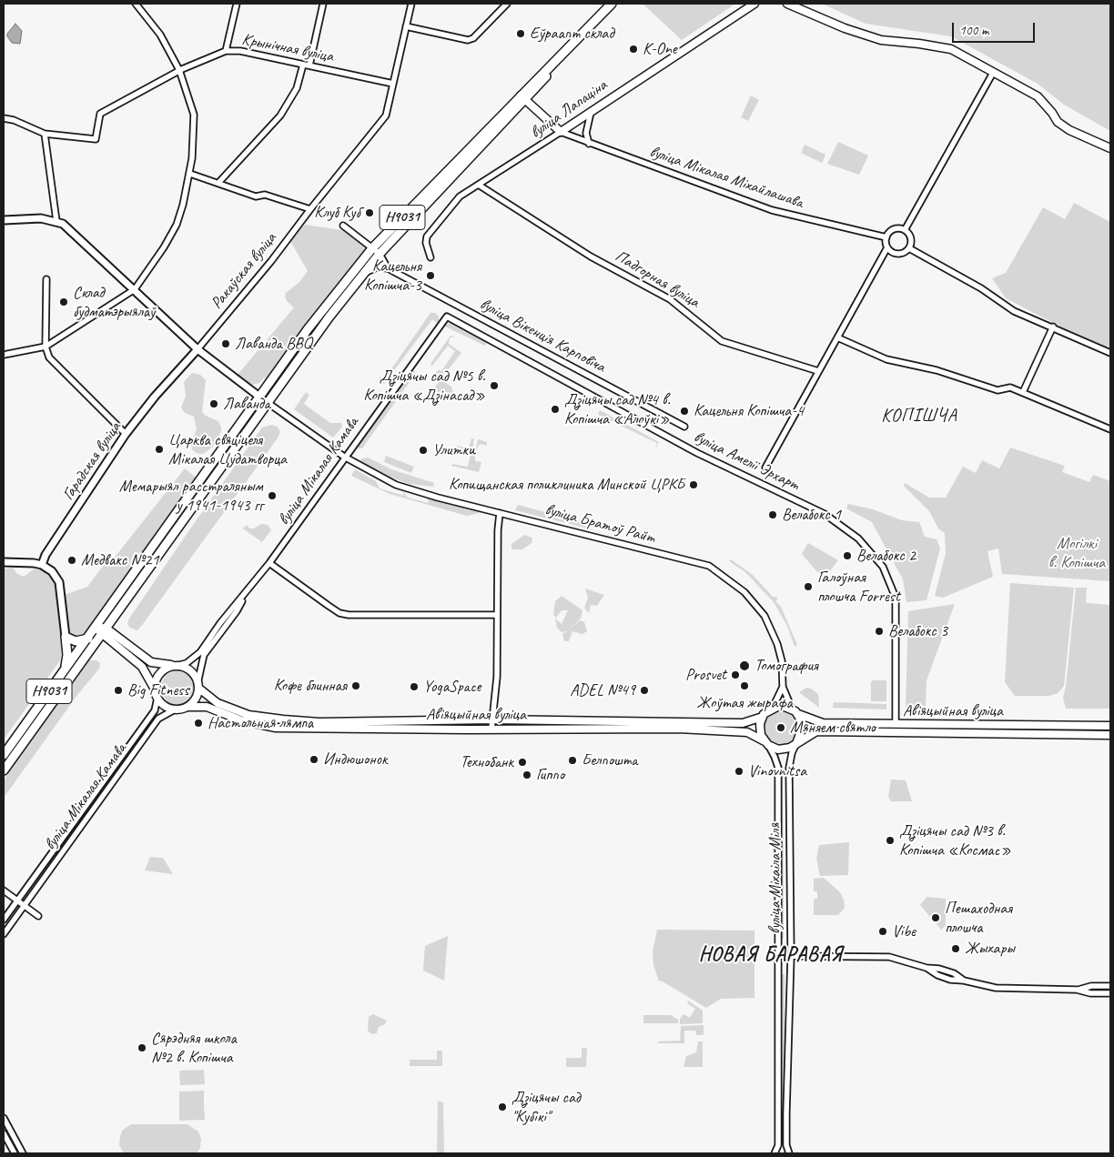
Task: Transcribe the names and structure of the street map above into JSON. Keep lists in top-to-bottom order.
{
  "streets": {
    "main road": ["вуліца Лапаціна", "Н9031", "Авіяцыйная вуліца"],
    "street": [
      "Крынічная вуліца",
      "вуліца Мікалая Міхайлашава",
      "Ракаўская вуліца",
      "Падгорная вуліца",
      "вуліца Вікенція Карповіча",
      "Гарадская вуліца",
      "вуліца Амеліі Эрхарт",
      "вуліца Мікалая Камава",
      "вуліца Братоў Райт",
      "вуліца Міхаіла Міля"
    ]
  },
  "crossings": [
    ["Крынічная вуліца", "Ракаўская вуліца"],
    ["вуліца Лапаціна", "вуліца Мікалая Міхайлашава"],
    ["вуліца Лапаціна", "Падгорная вуліца"],
    ["Н9031", "вуліца Братоў Райт"],
    ["Ракаўская вуліца", "Гарадская вуліца"],
    ["вуліца Амеліі Эрхарт", "вуліца Мікалая Камава"],
    ["вуліца Амеліі Эрхарт", "Авіяцыйная вуліца"],
    ["вуліца Мікалая Камава", "вуліца Братоў Райт"],
    ["вуліца Мікалая Камава", "Авіяцыйная вуліца"],
    ["Авіяцыйная вуліца", "вуліца Міхаіла Міля"]
  ],
  "districts": ["КОПІШЧА", "НОВАЯ БАРАВАЯ"],
  "parks": ["Могілкі в. Копішча"],
  "places": [
    "Еўраапт склад",
    "K-One",
    "Клуб Куб",
    "Кацельня Копішча-3",
    "Склад будматэрыялаў",
    "Лаванда BBQ",
    "Дзіцячы сад №5 в. Копішча «Дзінасад»",
    "Лаванда",
    "Дзіцячы сад №4 в. Копішча «Алоўкі»",
    "Кацельня Копішча-4",
    "Царква свяціцеля Мікалая Цудатворца",
    "Улитки",
    "Копищанская поликлиника Минской ЦРКБ",
    "Мемарыял расстраляным у 1941-1943 гг",
    "Велабокс 1",
    "Велабокс 2",
    "Медвакс №21",
    "Галоўная плошча Forrest",
    "Велабокс 3",
    "Томография",
    "Prosvet",
    "Кофе блинная",
    "Жоўтая жырафа",
    "YogaSpace",
    "Big Fitness",
    "ADEL №49",
    "Настольная лямпа",
    "Мяняем святло",
    "Индюшонок",
    "Белпошта",
    "Технобанк",
    "Vinovnitsa",
    "Гиппо",
    "Дзіцячы сад №3 в. Копішча «Космас»",
    "Пешаходная плошча",
    "Vibe",
    "Жыхары",
    "Сярэдняя школа №2 в. Копішча",
    "Дзіцячы сад \"Кубікі\""
  ],
  "scale_bar": "100 m"
}
